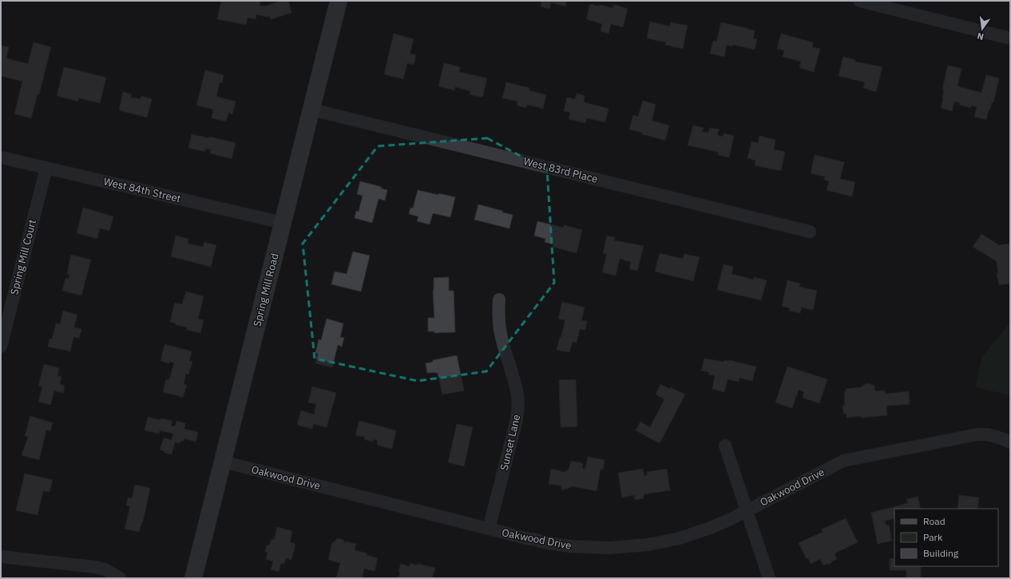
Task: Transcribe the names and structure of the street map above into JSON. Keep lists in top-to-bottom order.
{
  "streets": {
    "street": [
      "West 83rd Place",
      "West 84th Street",
      "Spring Mill Court",
      "Spring Mill Road",
      "Sunset Lane",
      "Oakwood Drive"
    ]
  },
  "crossings": [
    ["West 83rd Place", "Spring Mill Road"],
    ["West 84th Street", "Spring Mill Court"],
    ["West 84th Street", "Spring Mill Road"],
    ["Spring Mill Road", "Oakwood Drive"],
    ["Sunset Lane", "Oakwood Drive"]
  ],
  "legend": ["Road", "Park", "Building"],
  "north": "bottom"
}
